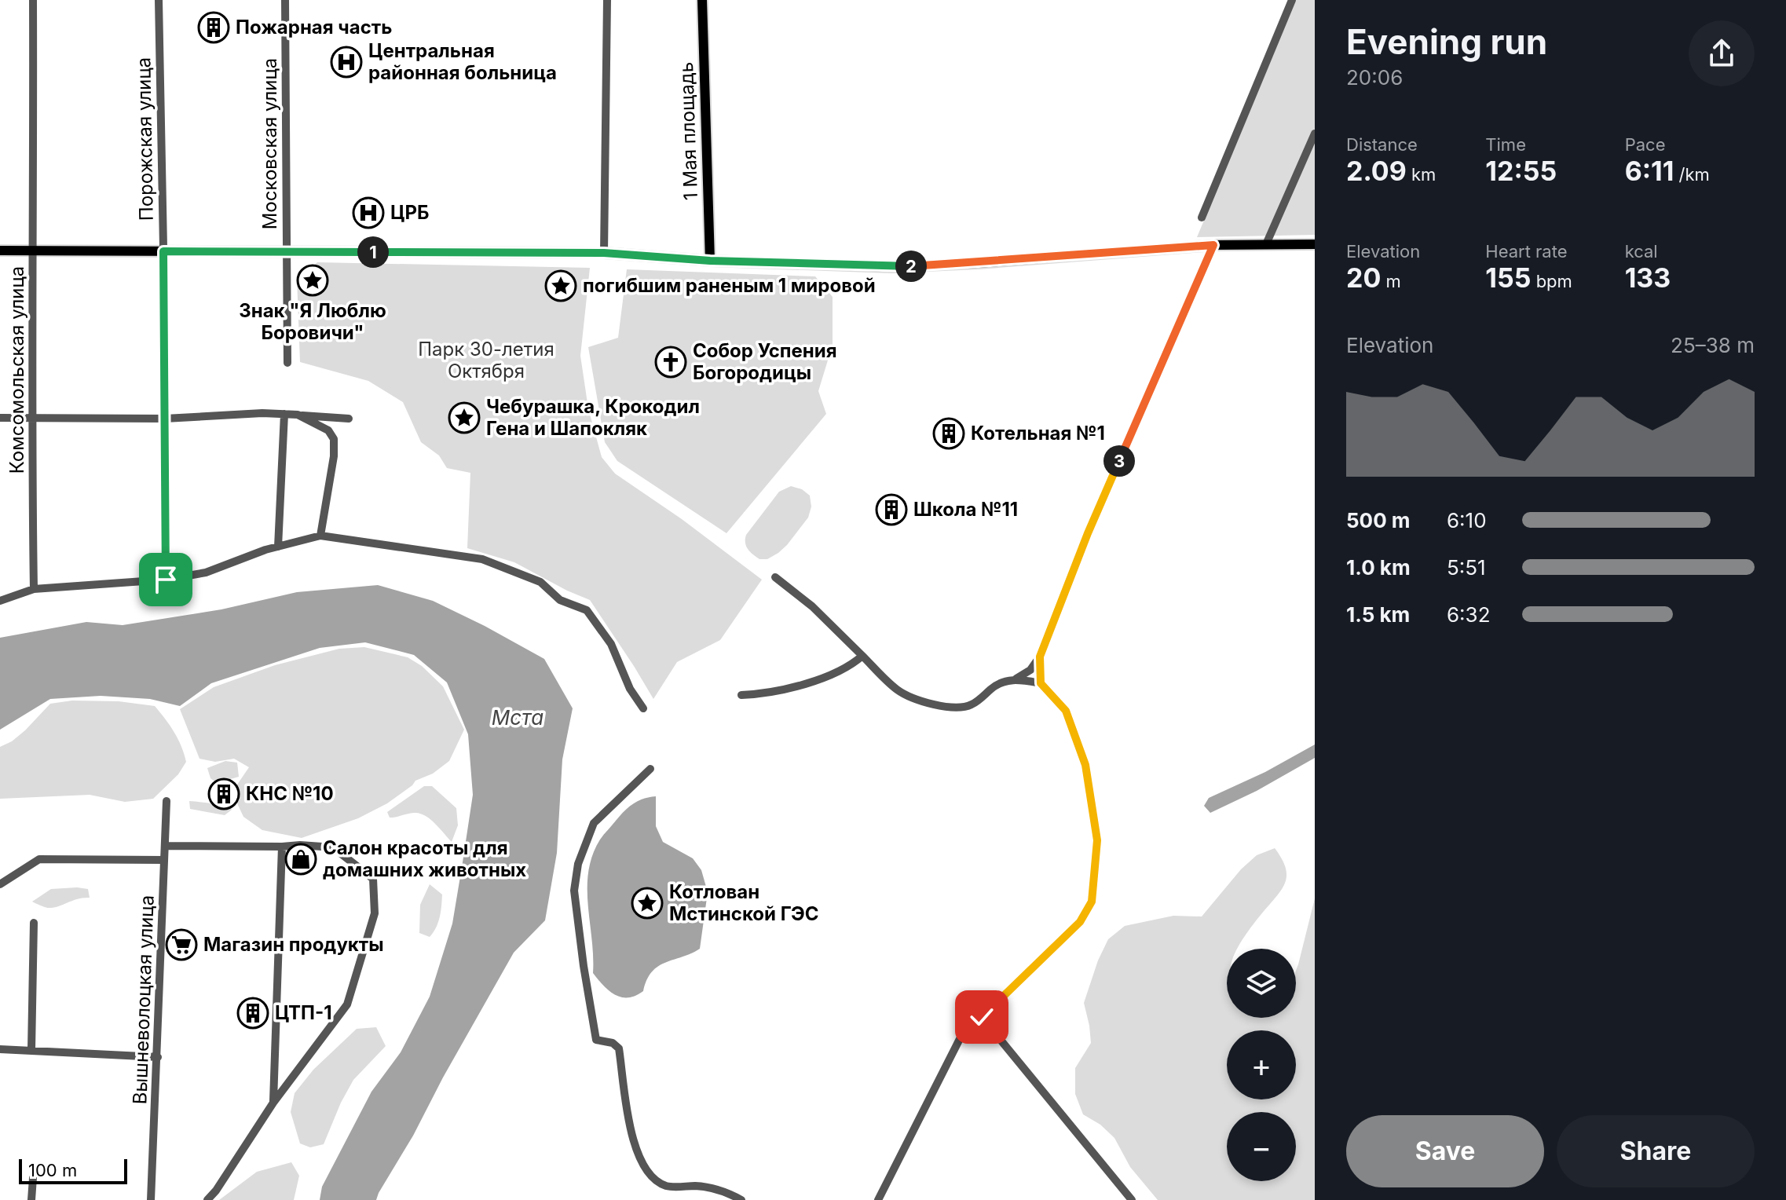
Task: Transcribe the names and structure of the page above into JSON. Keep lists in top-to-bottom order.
{
  "streets": {
    "main road": ["1 Мая площадь"],
    "street": [
      "Порожская улица",
      "Московская улица",
      "Комсомольская улица",
      "Вышневолоцкая улица"
    ]
  },
  "water": ["Мста"],
  "parks": ["Парк 30-летия Октября"],
  "places": {
    "building": [
      "Пожарная часть",
      "Котельная №1",
      "Школа №11",
      "КНС №10",
      "ЦТП-1"
    ],
    "hospital": ["Центральная районная больница", "ЦРБ"],
    "place": [
      "Знак \"Я Люблю Боровичи\"",
      "погибшим раненым 1 мировой",
      "Чебурашка, Крокодил Гена и Шапокляк",
      "Котлован Мстинской ГЭС"
    ],
    "church": ["Собор Успения Богородицы"],
    "shop": ["Салон красоты для домашних животных"],
    "supermarket": ["Магазин продукты"]
  },
  "scale_bar": "100 m",
  "page": {
    "heading": ["Evening run", "20:06"],
    "stats": [
      ["Distance", "2.09 km"],
      ["Time", "12:55"],
      ["Pace", "6:11 /km"],
      ["Elevation", "20 m"],
      ["Heart rate", "155 bpm"],
      ["kcal", "133"]
    ],
    "pins": ["1", "2", "3"],
    "chart": ["Elevation", "25–38 m"],
    "list": [
      {
        "name": "500 m",
        "note": "6:10"
      },
      {
        "name": "1.0 km",
        "note": "5:51"
      },
      {
        "name": "1.5 km",
        "note": "6:32"
      }
    ],
    "map_buttons": ["+", "−"],
    "buttons": ["Save", "Share"],
    "scale": "100 m"
  }
}
